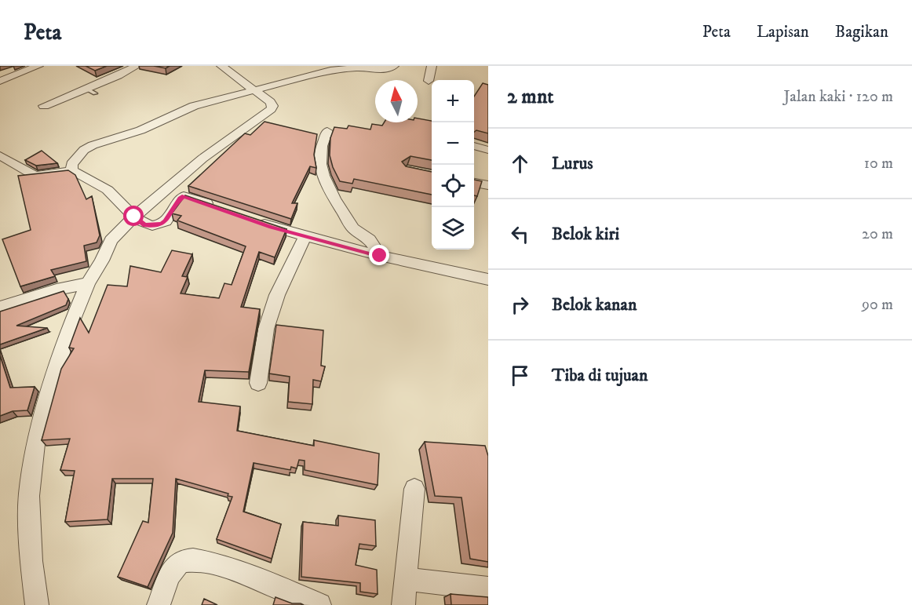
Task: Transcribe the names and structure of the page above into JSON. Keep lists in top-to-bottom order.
{
  "north": "top",
  "page": {
    "header": "Peta",
    "nav": ["Peta", "Lapisan", "Bagikan"],
    "heading": ["2 mnt", "Jalan kaki · 120 m"],
    "map_buttons": ["+", "−"],
    "list": [
      ["Lurus", "10 m"],
      ["Belok kiri", "20 m"],
      ["Belok kanan", "90 m"],
      "Tiba di tujuan"
    ]
  }
}
